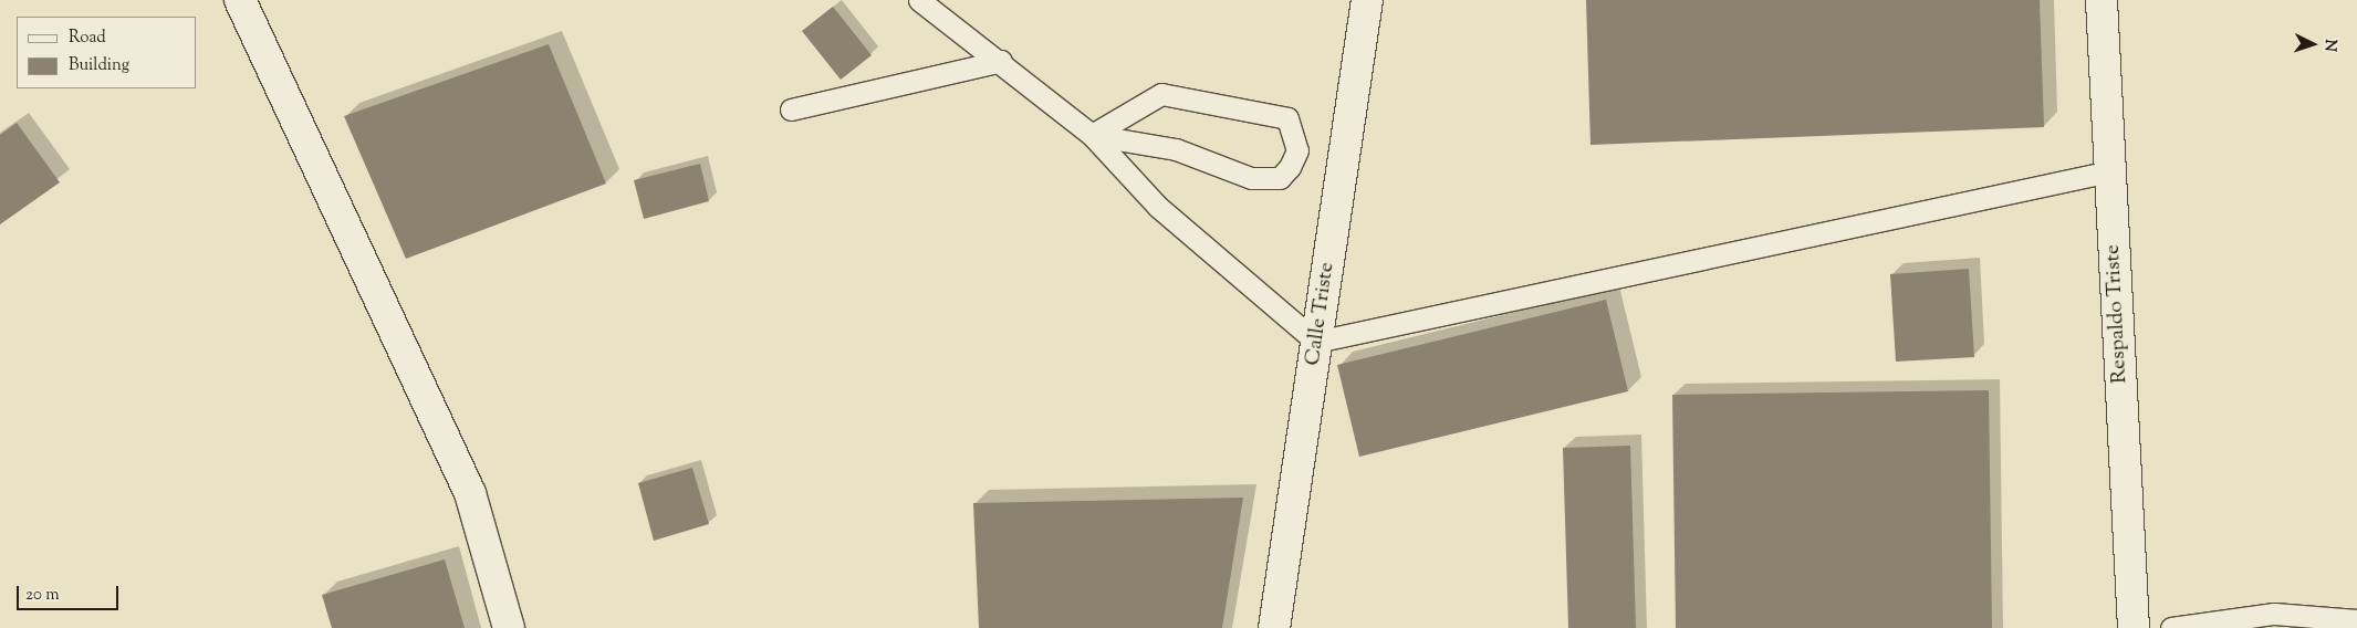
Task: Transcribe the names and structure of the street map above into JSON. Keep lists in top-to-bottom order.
{
  "streets": {
    "street": ["Calle Triste", "Respaldo Triste"]
  },
  "legend": ["Road", "Building"],
  "scale_bar": "20 m",
  "north": "right"
}
